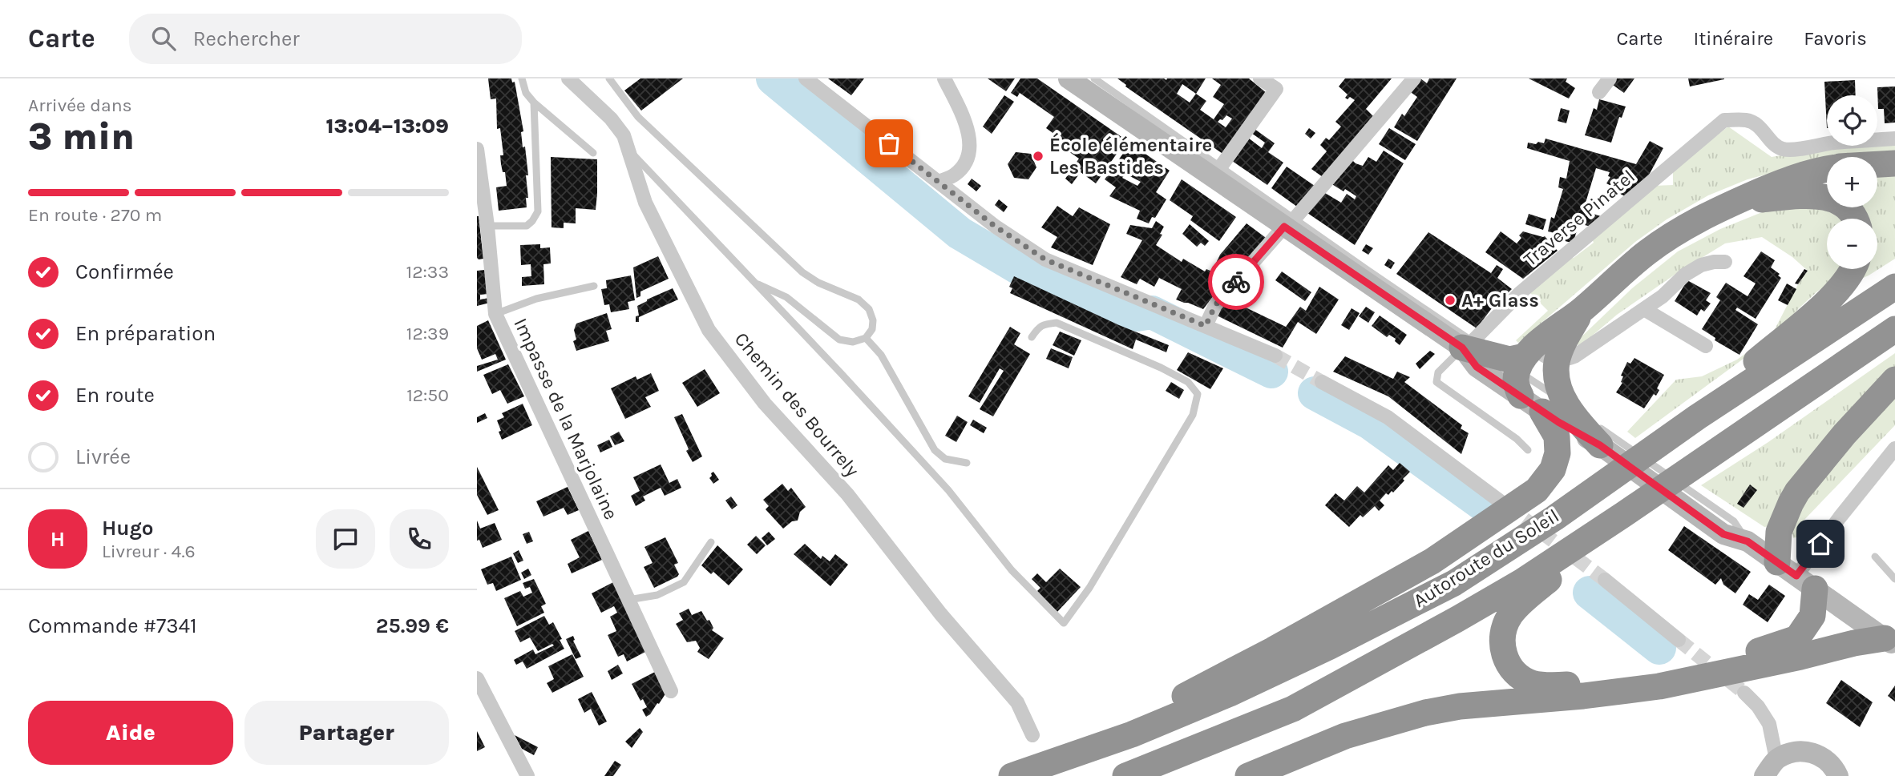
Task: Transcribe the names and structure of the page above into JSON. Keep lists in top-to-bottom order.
{
  "streets": {
    "highway": ["Autoroute du Soleil"],
    "street": ["Traverse Pinatel", "Chemin des Bourrely", "Impasse de la Marjolaine"]
  },
  "places": ["École élémentaire Les Bastides", "A+ Glass"],
  "page": {
    "header": "Carte",
    "search": "Rechercher",
    "nav": ["Carte", "Itinéraire", "Favoris"],
    "heading": ["3 min", "Arrivée dans", "13:04–13:09"],
    "panel": [
      "Hugo",
      "Livreur · 4.6",
      "Commande #7341",
      "25.99 €"
    ],
    "map_buttons": ["+", "−"],
    "bar": "En route · 270 m",
    "list": [
      ["Confirmée", "12:33"],
      ["En préparation", "12:39"],
      ["En route", "12:50"],
      "Livrée"
    ],
    "round": "H",
    "buttons": ["Aide", "Partager"]
  }
}
